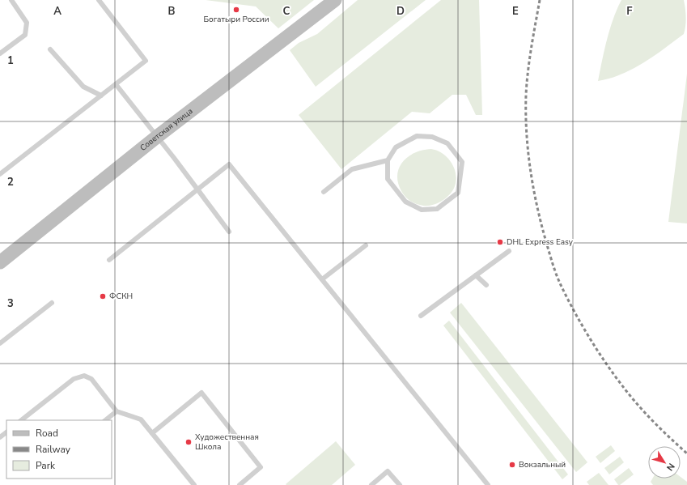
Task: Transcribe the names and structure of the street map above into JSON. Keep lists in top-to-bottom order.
{
  "streets": {
    "main road": ["Советская улица"]
  },
  "places": [
    "Богатыри России",
    "DHL Express Easy",
    "ФСКН",
    "Художественная Школа",
    "Вокзальный"
  ],
  "legend": ["Road", "Railway", "Park"],
  "north": "bottom right",
  "grid": {
    "columns": [
      "A",
      "B",
      "C",
      "D",
      "E",
      "F"
    ],
    "rows": ["1", "2", "3"]
  }
}
